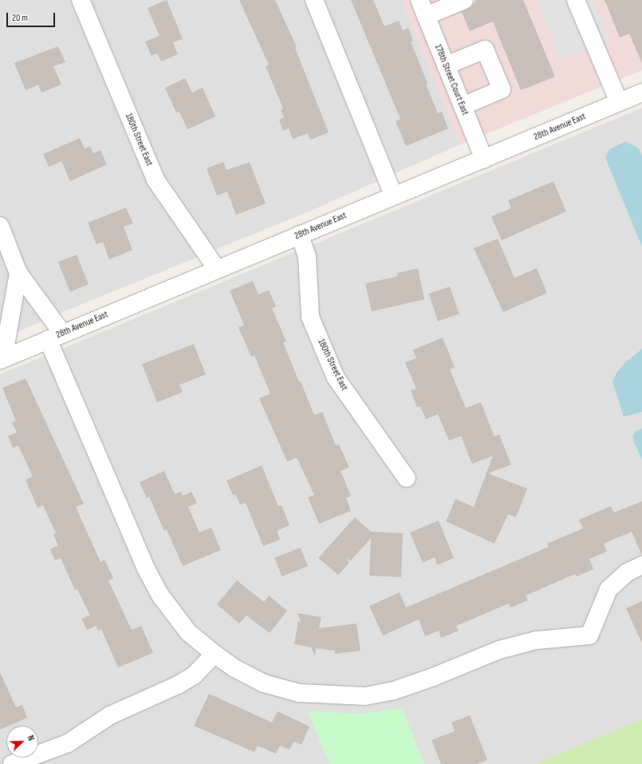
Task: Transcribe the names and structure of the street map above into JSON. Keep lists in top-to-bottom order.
{
  "streets": {
    "street": ["178th Street Court East", "28th Avenue East", "180th Street East"]
  },
  "crossings": [
    ["178th Street Court East", "28th Avenue East"],
    ["28th Avenue East", "180th Street East"]
  ],
  "scale_bar": "20 m",
  "north": "top right"
}
